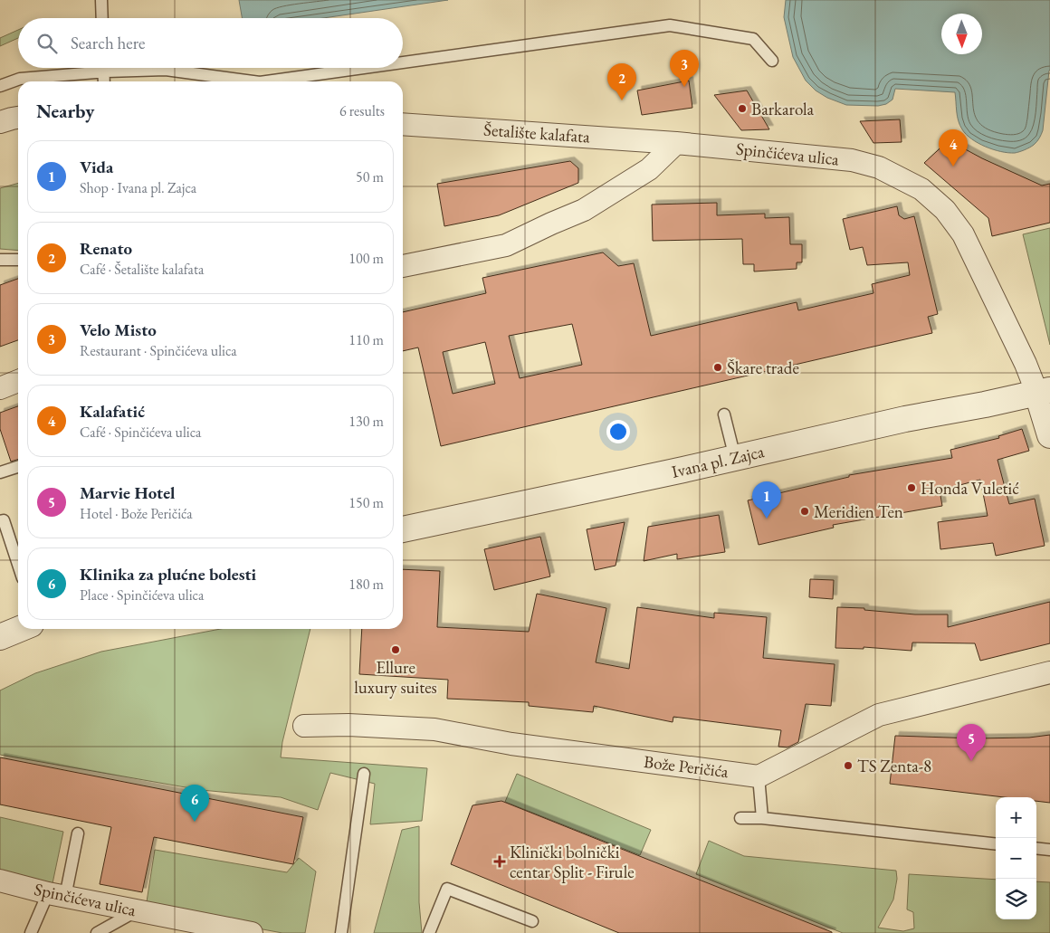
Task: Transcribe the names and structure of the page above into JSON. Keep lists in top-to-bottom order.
{
  "streets": {
    "street": [
      "Šetalište kalafata",
      "Spinčićeva ulica",
      "Ivana pl. Zajca",
      "Bože Peričića"
    ]
  },
  "crossings": [
    ["Šetalište kalafata", "Spinčićeva ulica"],
    ["Spinčićeva ulica", "Ivana pl. Zajca"]
  ],
  "places": {
    "other": [
      "Barkarola",
      "Škare trade",
      "Honda Vuletić",
      "Meridien Ten",
      "Ellure luxury suites",
      "TS Zenta-8"
    ],
    "health": ["Klinički bolnički centar Split - Firule"]
  },
  "north": "bottom",
  "page": {
    "search": "Search here",
    "pins": [
      "3",
      "2",
      "4",
      "1",
      "5",
      "6"
    ],
    "heading": ["Nearby", "6 results"],
    "list": [
      {
        "mark": "1",
        "name": "Vida",
        "note": "Shop · Ivana pl. Zajca",
        "value": "50 m"
      },
      {
        "mark": "2",
        "name": "Renato",
        "note": "Café · Šetalište kalafata",
        "value": "100 m"
      },
      {
        "mark": "3",
        "name": "Velo Misto",
        "note": "Restaurant · Spinčićeva ulica",
        "value": "110 m"
      },
      {
        "mark": "4",
        "name": "Kalafatić",
        "note": "Café · Spinčićeva ulica",
        "value": "130 m"
      },
      {
        "mark": "5",
        "name": "Marvie Hotel",
        "note": "Hotel · Bože Peričića",
        "value": "150 m"
      },
      {
        "mark": "6",
        "name": "Klinika za plućne bolesti",
        "note": "Place · Spinčićeva ulica",
        "value": "180 m"
      }
    ],
    "map_buttons": ["+", "−"]
  }
}
